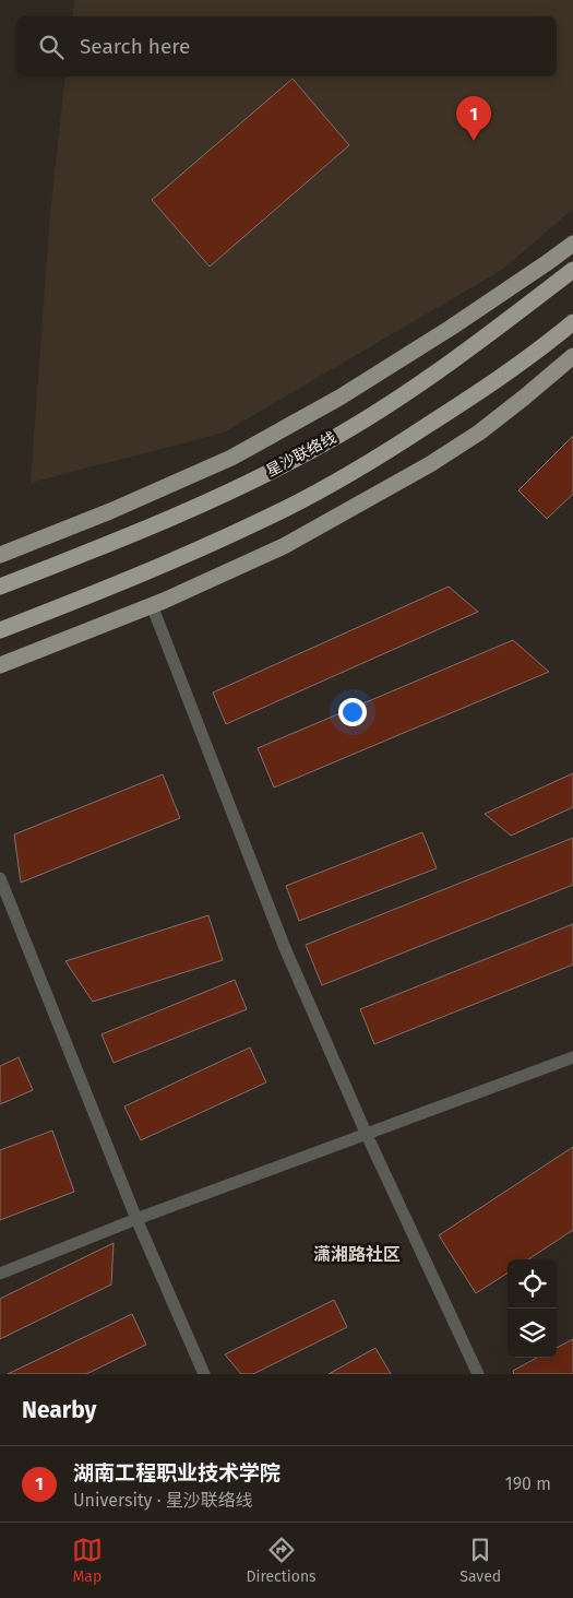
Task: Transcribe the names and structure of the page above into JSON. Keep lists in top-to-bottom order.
{
  "streets": {
    "highway": ["星沙联络线"]
  },
  "districts": ["潇湘路社区"],
  "page": {
    "search": "Search here",
    "pins": "1",
    "heading": "Nearby",
    "list": [
      {
        "mark": "1",
        "name": "湖南工程职业技术学院",
        "note": "University · 星沙联络线",
        "value": "190 m"
      }
    ],
    "nav": ["Map", "Directions", "Saved"]
  }
}
